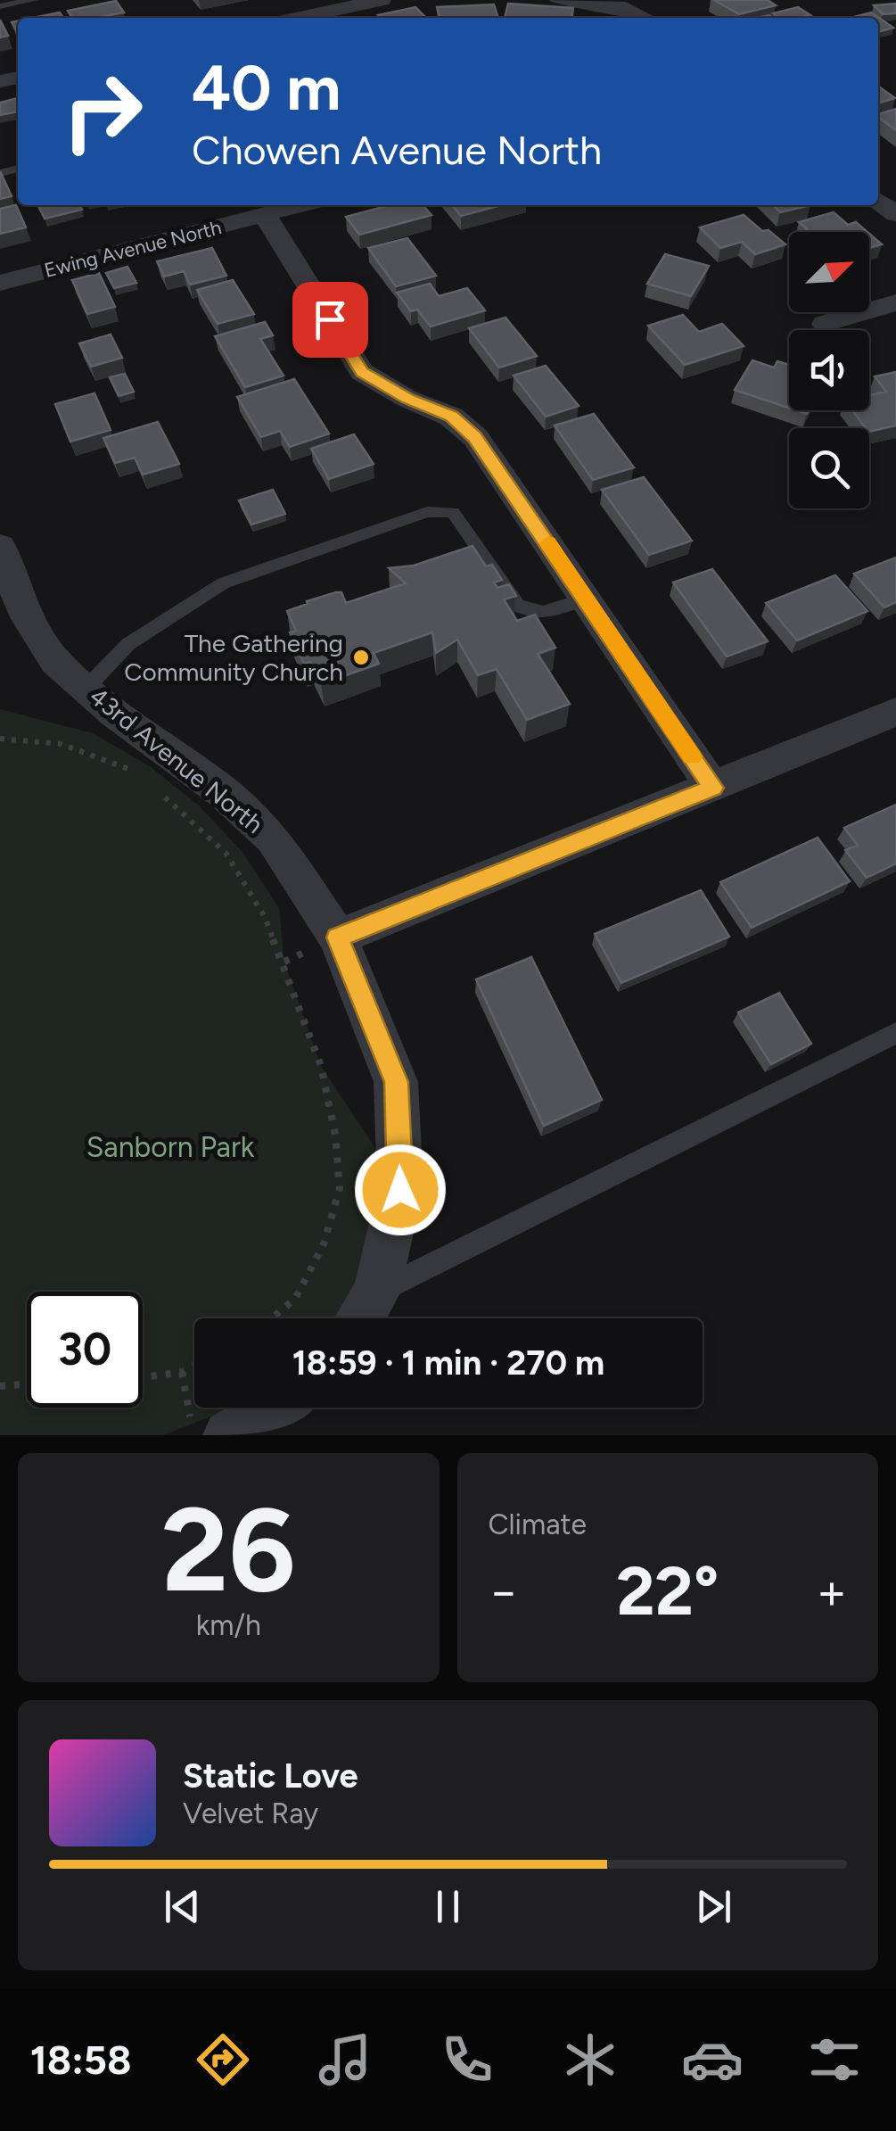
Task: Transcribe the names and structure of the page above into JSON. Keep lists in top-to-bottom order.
{
  "streets": {
    "street": ["Ewing Avenue North", "43rd Avenue North"]
  },
  "parks": ["Sanborn Park"],
  "places": ["The Gathering Community Church"],
  "north": "top right",
  "page": {
    "turn": ["40 m", "Chowen Avenue North"],
    "limit": "30",
    "trip": "18:59 · 1 min · 270 m",
    "tile": [
      ["26", "km/h"],
      "Climate"
    ],
    "heat": ["−", "22°", "+"],
    "song": ["Static Love", "Velvet Ray"],
    "tabs": "18:58"
  }
}
